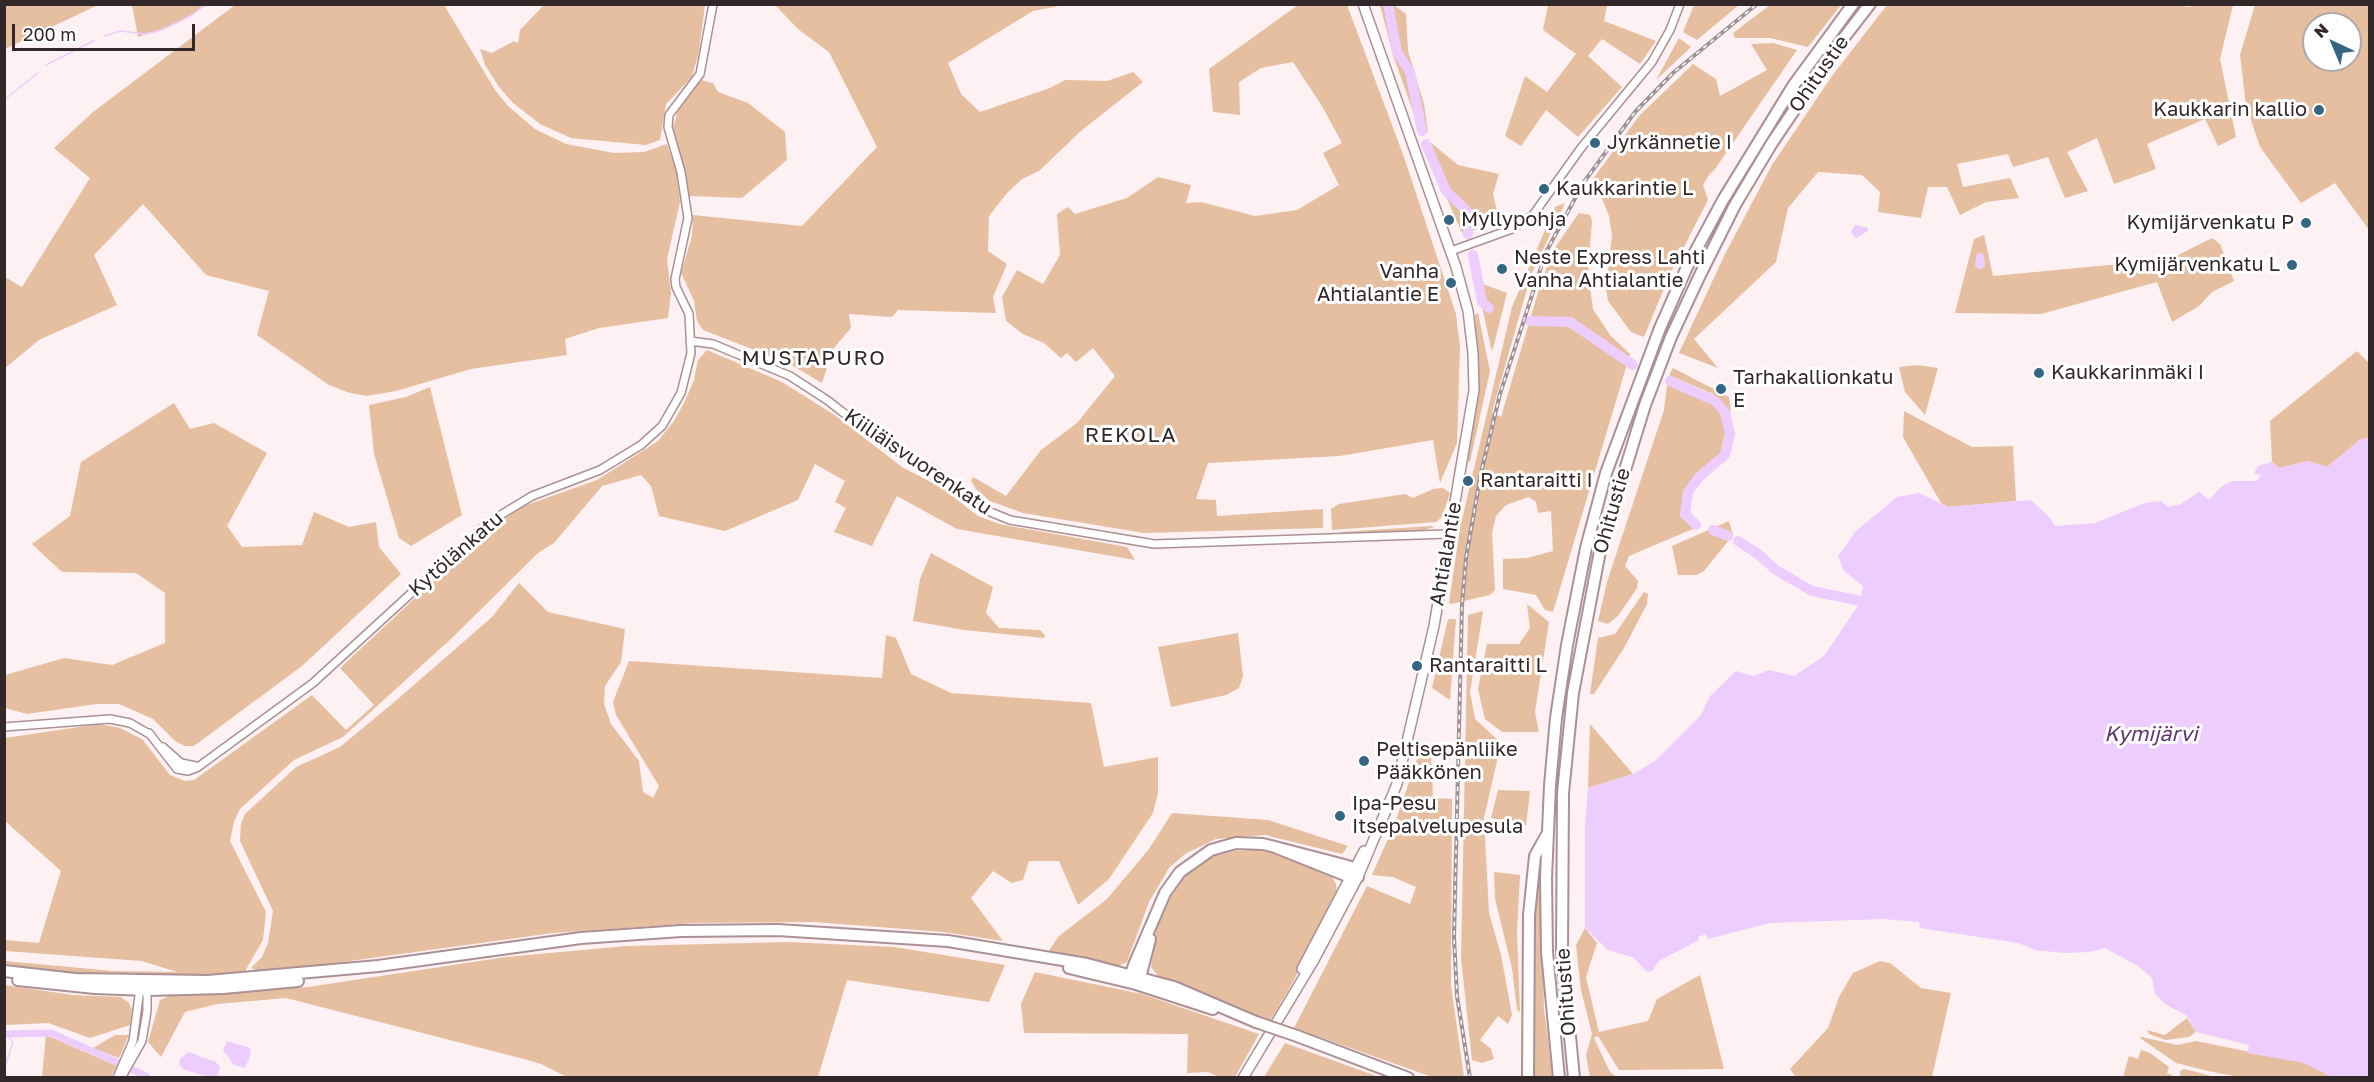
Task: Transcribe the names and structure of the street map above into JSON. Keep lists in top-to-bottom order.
{
  "streets": {
    "highway": ["Ohitustie"],
    "main road": ["Ahtialantie"],
    "street": ["Kiiliäisvuorenkatu", "Kytölänkatu"]
  },
  "crossings": [
    ["Kiiliäisvuorenkatu", "Kytölänkatu"],
    ["Kiiliäisvuorenkatu", "Ahtialantie"]
  ],
  "districts": ["MUSTAPURO", "REKOLA"],
  "water": ["Kymijärvi"],
  "places": [
    "Kaukkarin kallio",
    "Jyrkännetie I",
    "Kaukkarintie L",
    "Myllypohja",
    "Kymijärvenkatu P",
    "Kymijärvenkatu L",
    "Neste Express Lahti Vanha Ahtialantie",
    "Vanha Ahtialantie E",
    "Kaukkarinmäki I",
    "Tarhakallionkatu E",
    "Rantaraitti I",
    "Rantaraitti L",
    "Peltisepänliike Pääkkönen",
    "Ipa-Pesu Itsepalvelupesula"
  ],
  "scale_bar": "200 m",
  "north": "top left"
}
